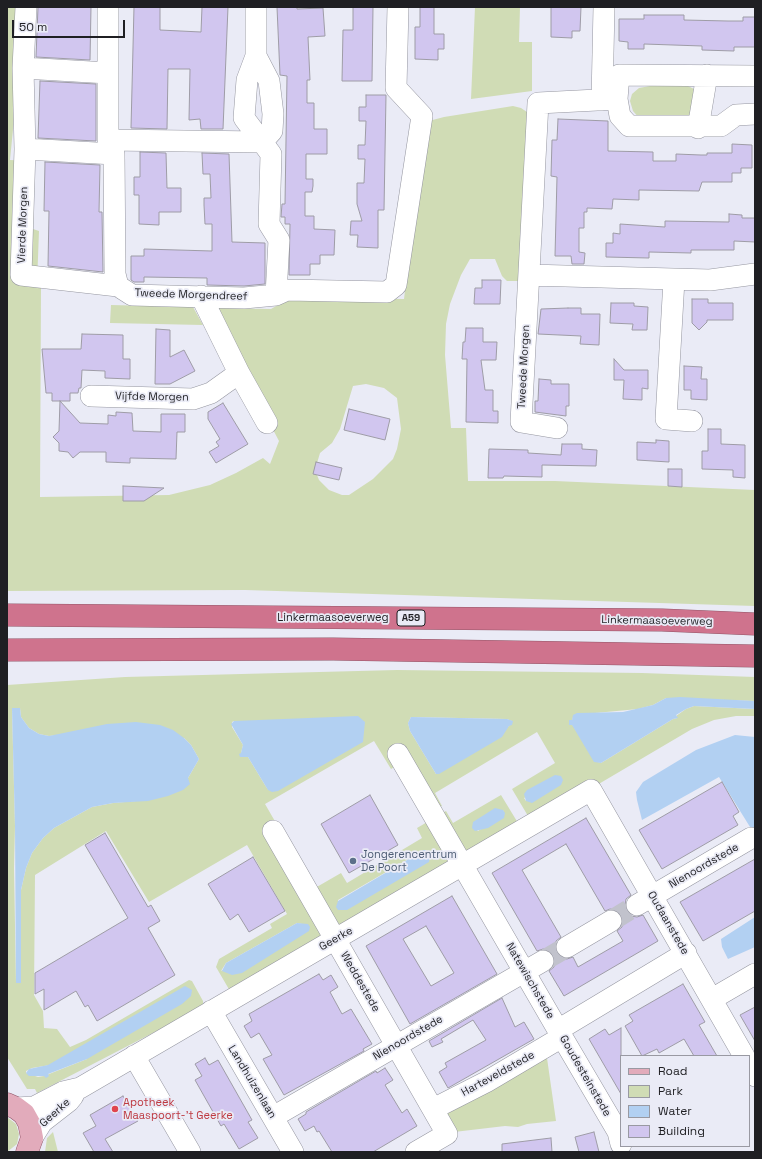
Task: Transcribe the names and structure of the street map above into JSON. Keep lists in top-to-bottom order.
{
  "streets": {
    "highway": ["Linkermaasoeverweg", "A59"],
    "street": [
      "Vierde Morgen",
      "Tweede Morgendreef",
      "Tweede Morgen",
      "Vijfde Morgen",
      "Nienoordstede",
      "Oudaanstede",
      "Geerke",
      "Natewischstede",
      "Weddestede",
      "Harteveldstede",
      "Goudesteinstede",
      "Landhuizenlaan"
    ]
  },
  "crossings": [
    ["Vierde Morgen", "Tweede Morgendreef"],
    ["Nienoordstede", "Oudaanstede"],
    ["Nienoordstede", "Natewischstede"],
    ["Nienoordstede", "Weddestede"],
    ["Nienoordstede", "Landhuizenlaan"],
    ["Oudaanstede", "Geerke"],
    ["Oudaanstede", "Natewischstede"],
    ["Geerke", "Natewischstede"],
    ["Geerke", "Weddestede"],
    ["Geerke", "Landhuizenlaan"],
    ["Natewischstede", "Harteveldstede"],
    ["Natewischstede", "Goudesteinstede"],
    ["Weddestede", "Harteveldstede"],
    ["Harteveldstede", "Goudesteinstede"]
  ],
  "places": ["Jongerencentrum De Poort", "Apotheek Maaspoort-'t Geerke"],
  "legend": [
    "Road",
    "Park",
    "Water",
    "Building"
  ],
  "scale_bar": "50 m"
}
